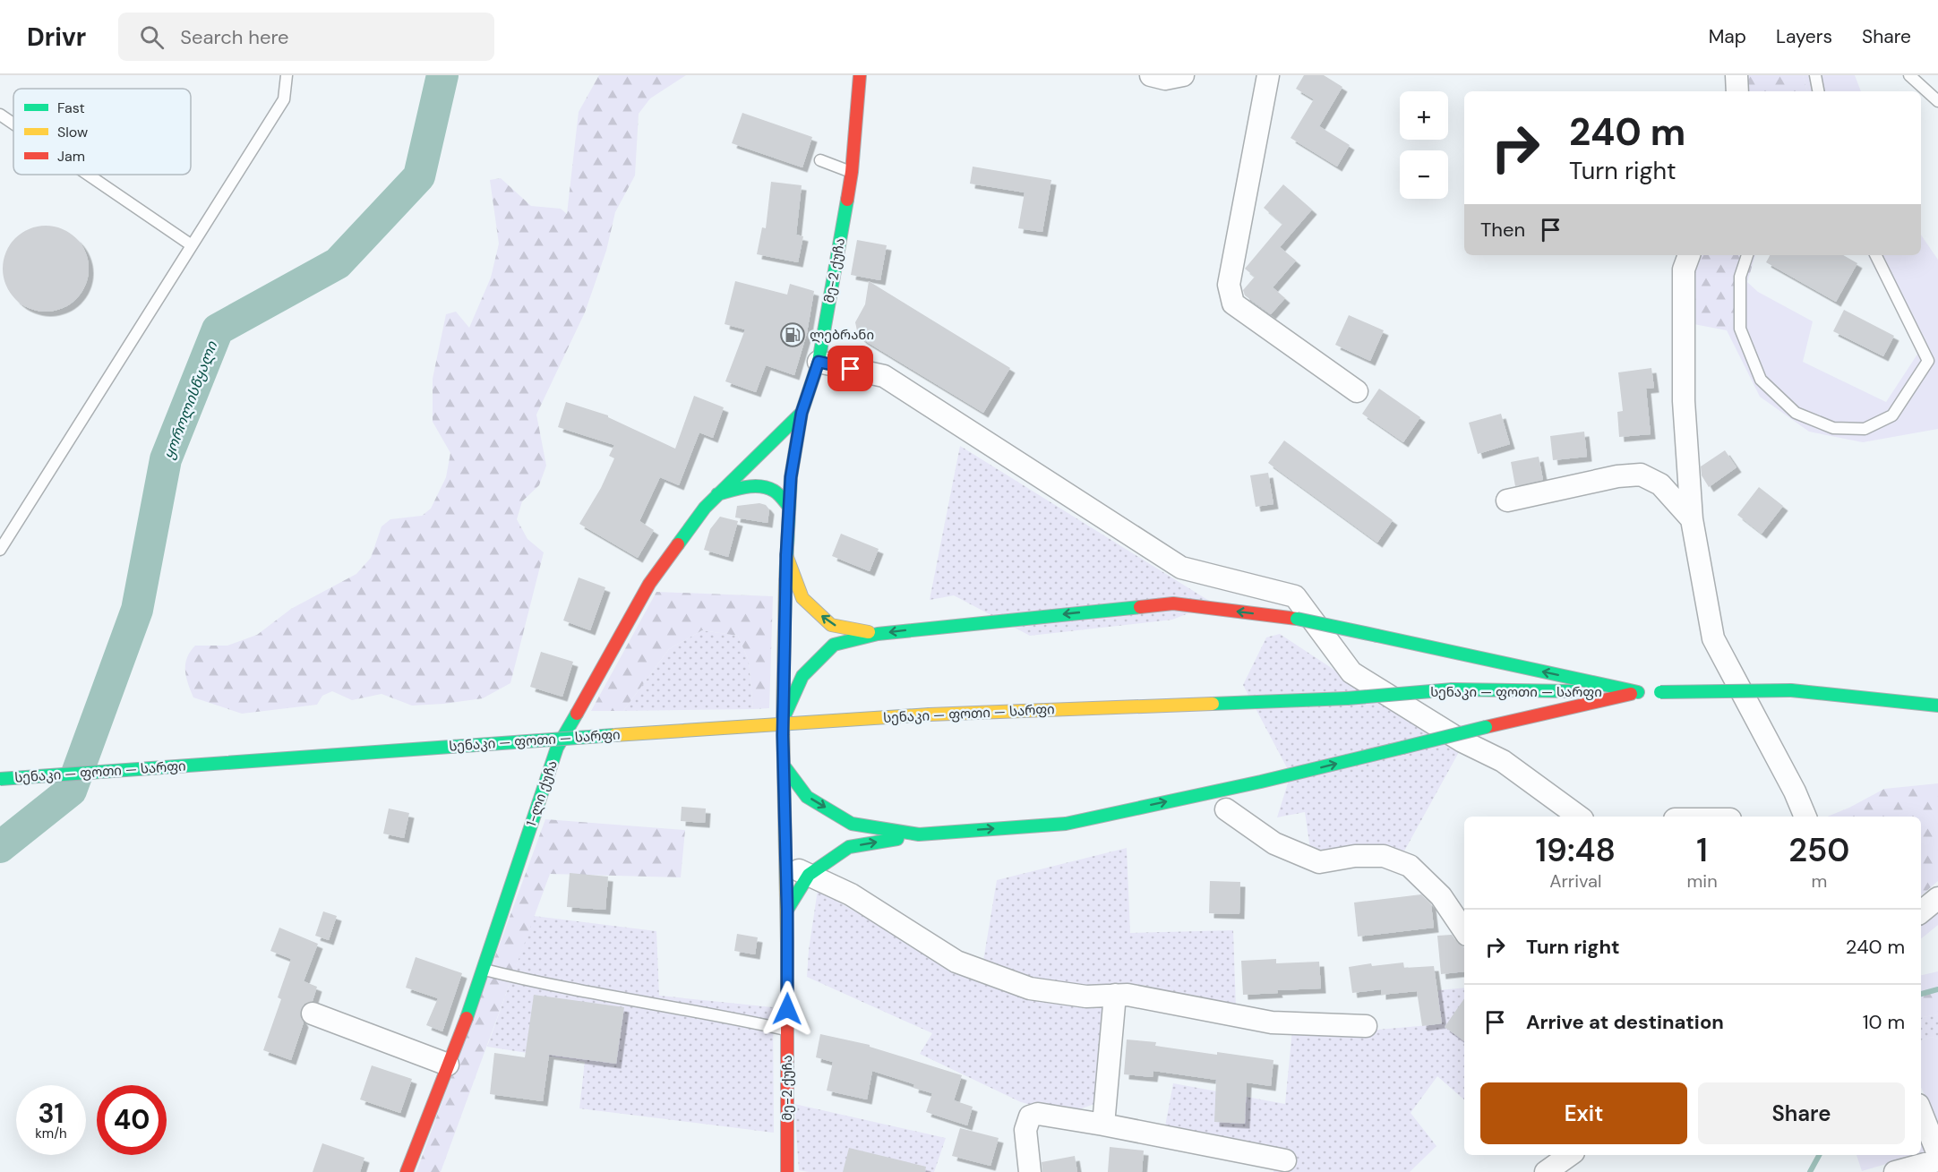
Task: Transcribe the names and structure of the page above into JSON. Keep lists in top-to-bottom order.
{
  "streets": {
    "main road": ["მე-2 ქუჩა", "სენაკი — ფოთი — სარფი", "1-ლი ქუჩა"]
  },
  "crossings": [
    ["მე-2 ქუჩა", "1-ლი ქუჩა"]
  ],
  "water": ["ყოროლისწყალი"],
  "places": {
    "fuel station": ["ლებრანი"]
  },
  "legend": ["Fast", "Slow", "Jam"],
  "page": {
    "header": "Drivr",
    "search": "Search here",
    "nav": ["Map", "Layers", "Share"],
    "map_buttons": ["+", "−"],
    "turn": ["240 m", "Turn right"],
    "then": "Then",
    "eta": [
      "19:48",
      "Arrival",
      "1",
      "min",
      "250",
      "m"
    ],
    "list": [
      {
        "name": "Turn right",
        "value": "240 m"
      },
      {
        "name": "Arrive at destination",
        "value": "10 m"
      }
    ],
    "buttons": ["Exit", "Share"],
    "speed": "31 km/h",
    "limit": "40"
  }
}
